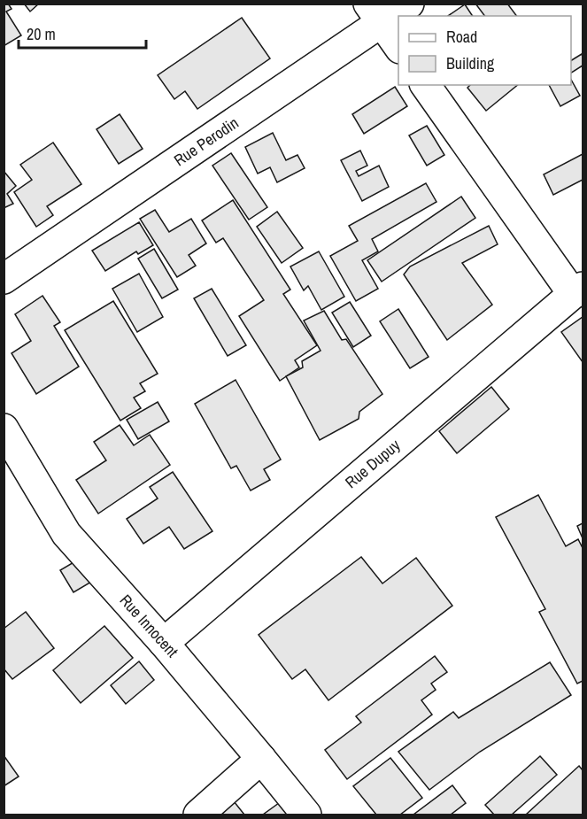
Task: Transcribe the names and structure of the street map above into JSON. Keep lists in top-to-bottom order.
{
  "streets": {
    "street": ["Rue Perodin", "Rue Dupuy", "Rue Innocent"]
  },
  "crossings": [
    ["Rue Dupuy", "Rue Innocent"]
  ],
  "legend": ["Road", "Building"],
  "scale_bar": "20 m"
}
